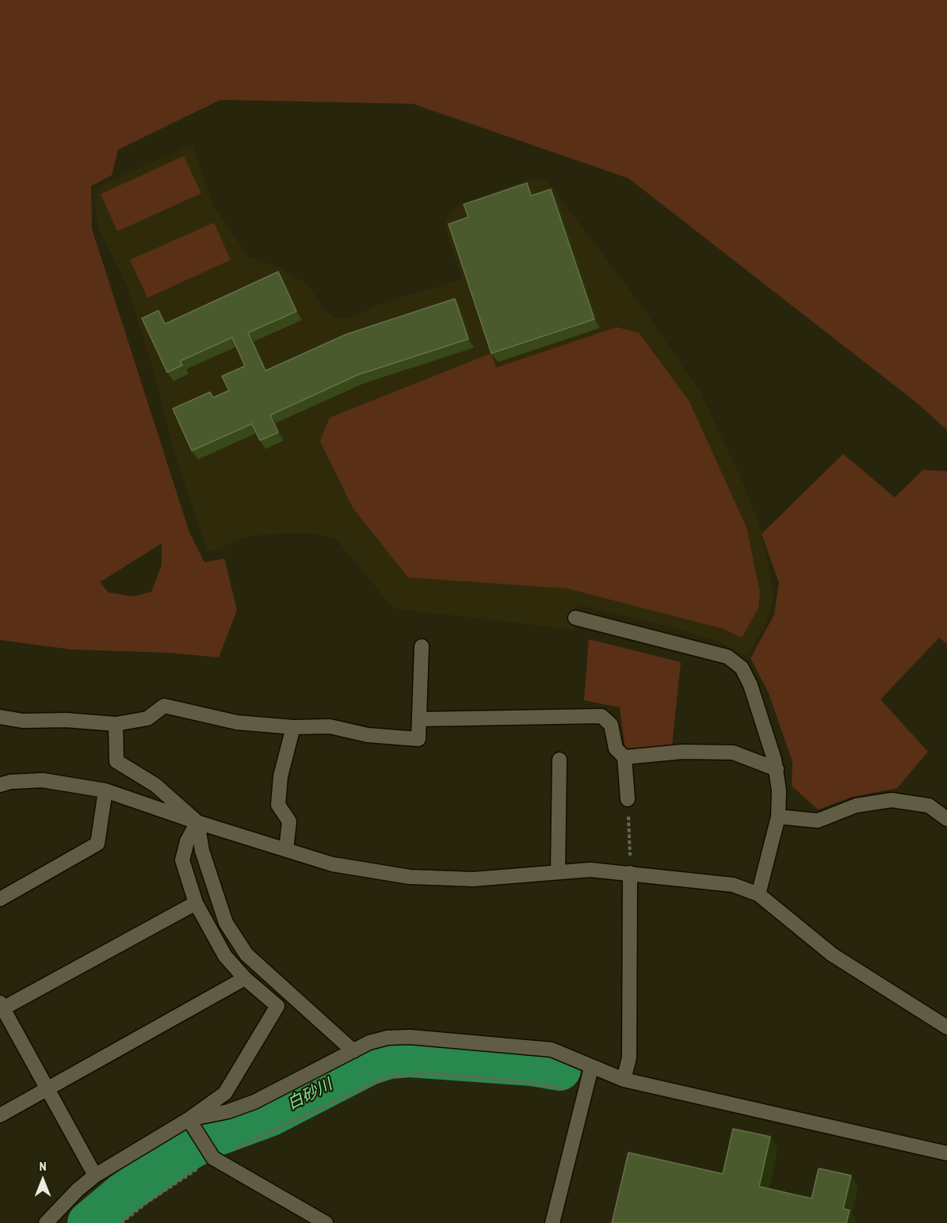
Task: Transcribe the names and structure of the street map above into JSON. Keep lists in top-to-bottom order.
{
  "water": ["白砂川"],
  "north": "top"
}
